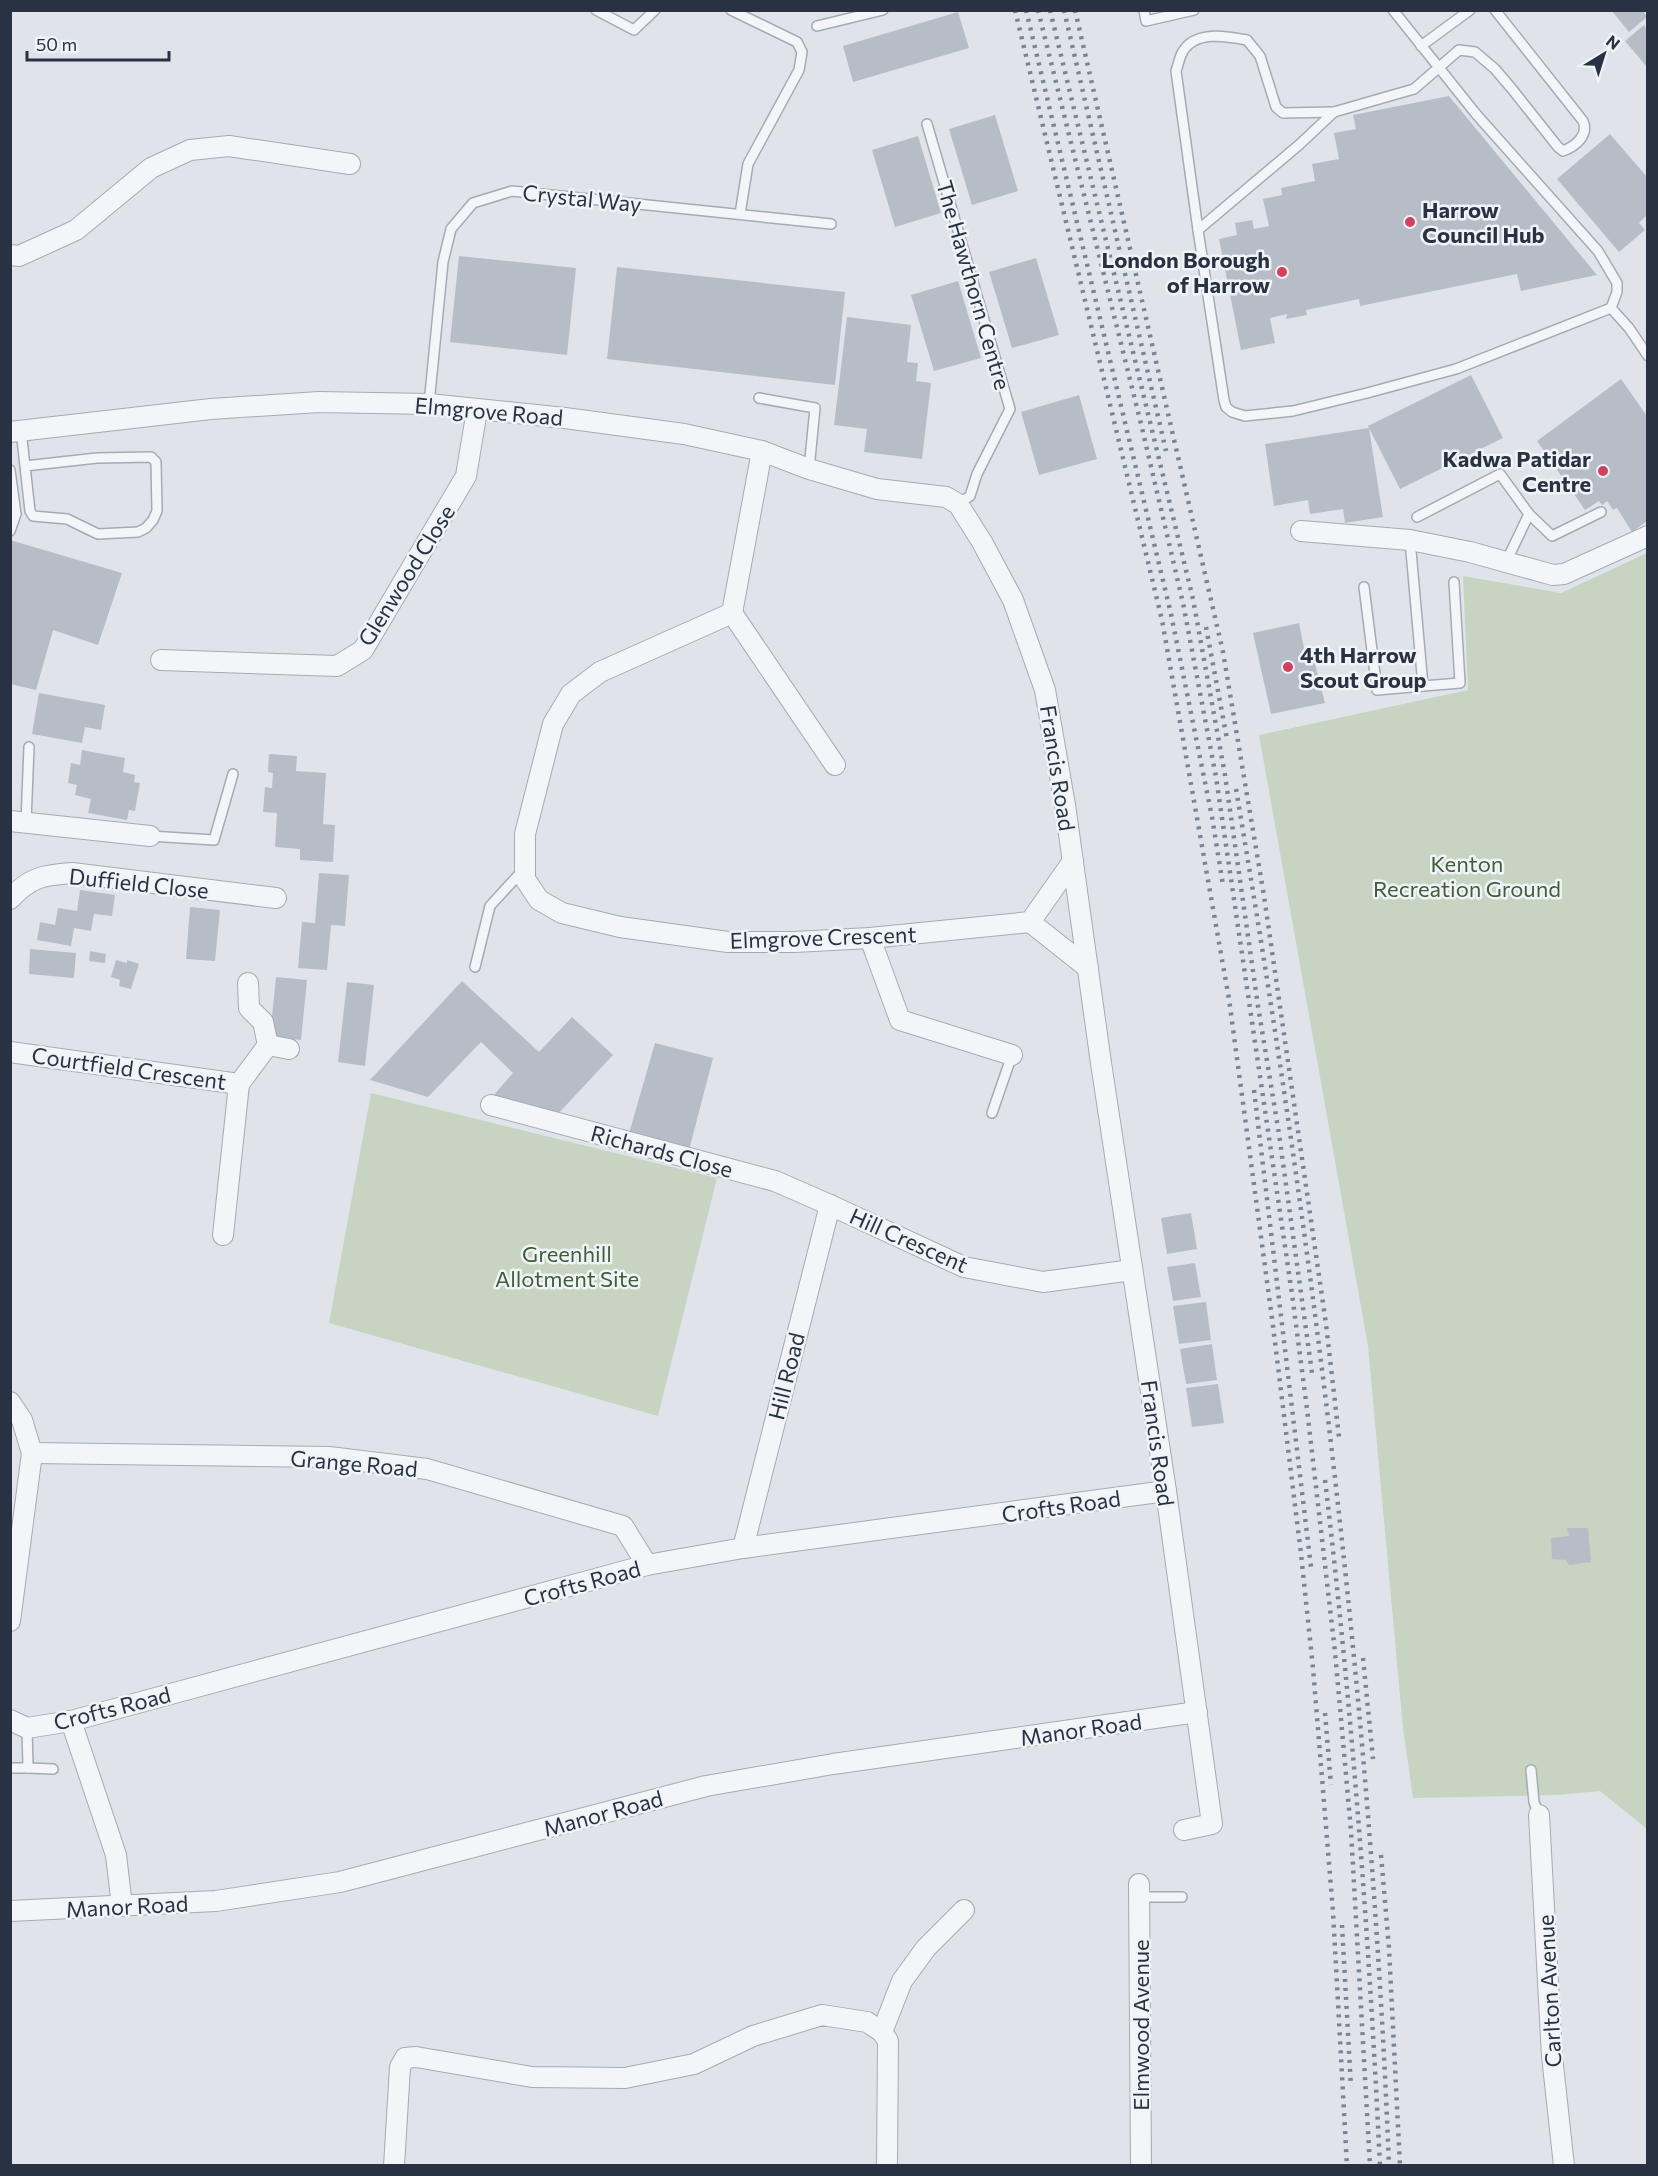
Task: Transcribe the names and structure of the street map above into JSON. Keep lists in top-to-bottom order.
{
  "streets": {
    "street": [
      "Elmgrove Road",
      "Glenwood Close",
      "Francis Road",
      "Duffield Close",
      "Elmgrove Crescent",
      "Courtfield Crescent",
      "Richards Close",
      "Hill Crescent",
      "Hill Road",
      "Grange Road",
      "Crofts Road",
      "Manor Road",
      "Carlton Avenue",
      "Elmwood Avenue"
    ],
    "lane": ["Crystal Way", "The Hawthorn Centre"]
  },
  "crossings": [
    ["Crystal Way", "Elmgrove Road"],
    ["The Hawthorn Centre", "Elmgrove Road"],
    ["The Hawthorn Centre", "Francis Road"],
    ["Elmgrove Road", "Glenwood Close"],
    ["Elmgrove Road", "Francis Road"],
    ["Francis Road", "Hill Crescent"],
    ["Francis Road", "Crofts Road"],
    ["Francis Road", "Manor Road"],
    ["Richards Close", "Hill Crescent"],
    ["Richards Close", "Hill Road"],
    ["Hill Crescent", "Hill Road"],
    ["Hill Road", "Crofts Road"],
    ["Grange Road", "Crofts Road"]
  ],
  "parks": ["Kenton Recreation Ground", "Greenhill Allotment Site"],
  "places": [
    "Harrow Council Hub",
    "London Borough of Harrow",
    "Kadwa Patidar Centre",
    "4th Harrow Scout Group"
  ],
  "scale_bar": "50 m",
  "north": "top right"
}
